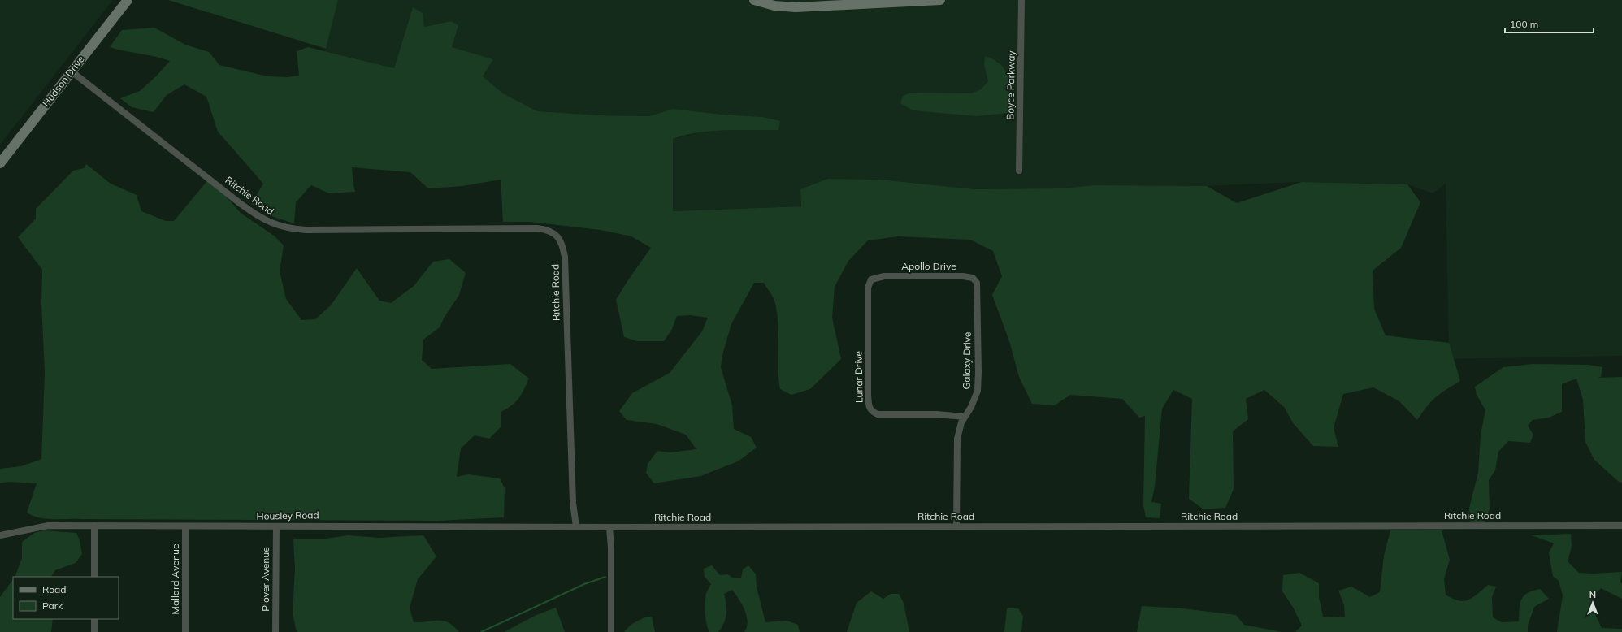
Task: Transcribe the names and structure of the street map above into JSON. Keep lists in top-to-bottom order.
{
  "streets": {
    "main road": ["Hudson Drive"],
    "street": [
      "Boyce Parkway",
      "Ritchie Road",
      "Apollo Drive",
      "Galaxy Drive",
      "Lunar Drive",
      "Housley Road",
      "Mallard Avenue",
      "Plover Avenue"
    ]
  },
  "crossings": [
    ["Hudson Drive", "Ritchie Road"],
    ["Ritchie Road", "Galaxy Drive"],
    ["Ritchie Road", "Housley Road"],
    ["Apollo Drive", "Galaxy Drive"],
    ["Apollo Drive", "Lunar Drive"],
    ["Galaxy Drive", "Lunar Drive"],
    ["Housley Road", "Mallard Avenue"],
    ["Housley Road", "Plover Avenue"]
  ],
  "legend": ["Road", "Park"],
  "scale_bar": "100 m",
  "north": "top"
}
